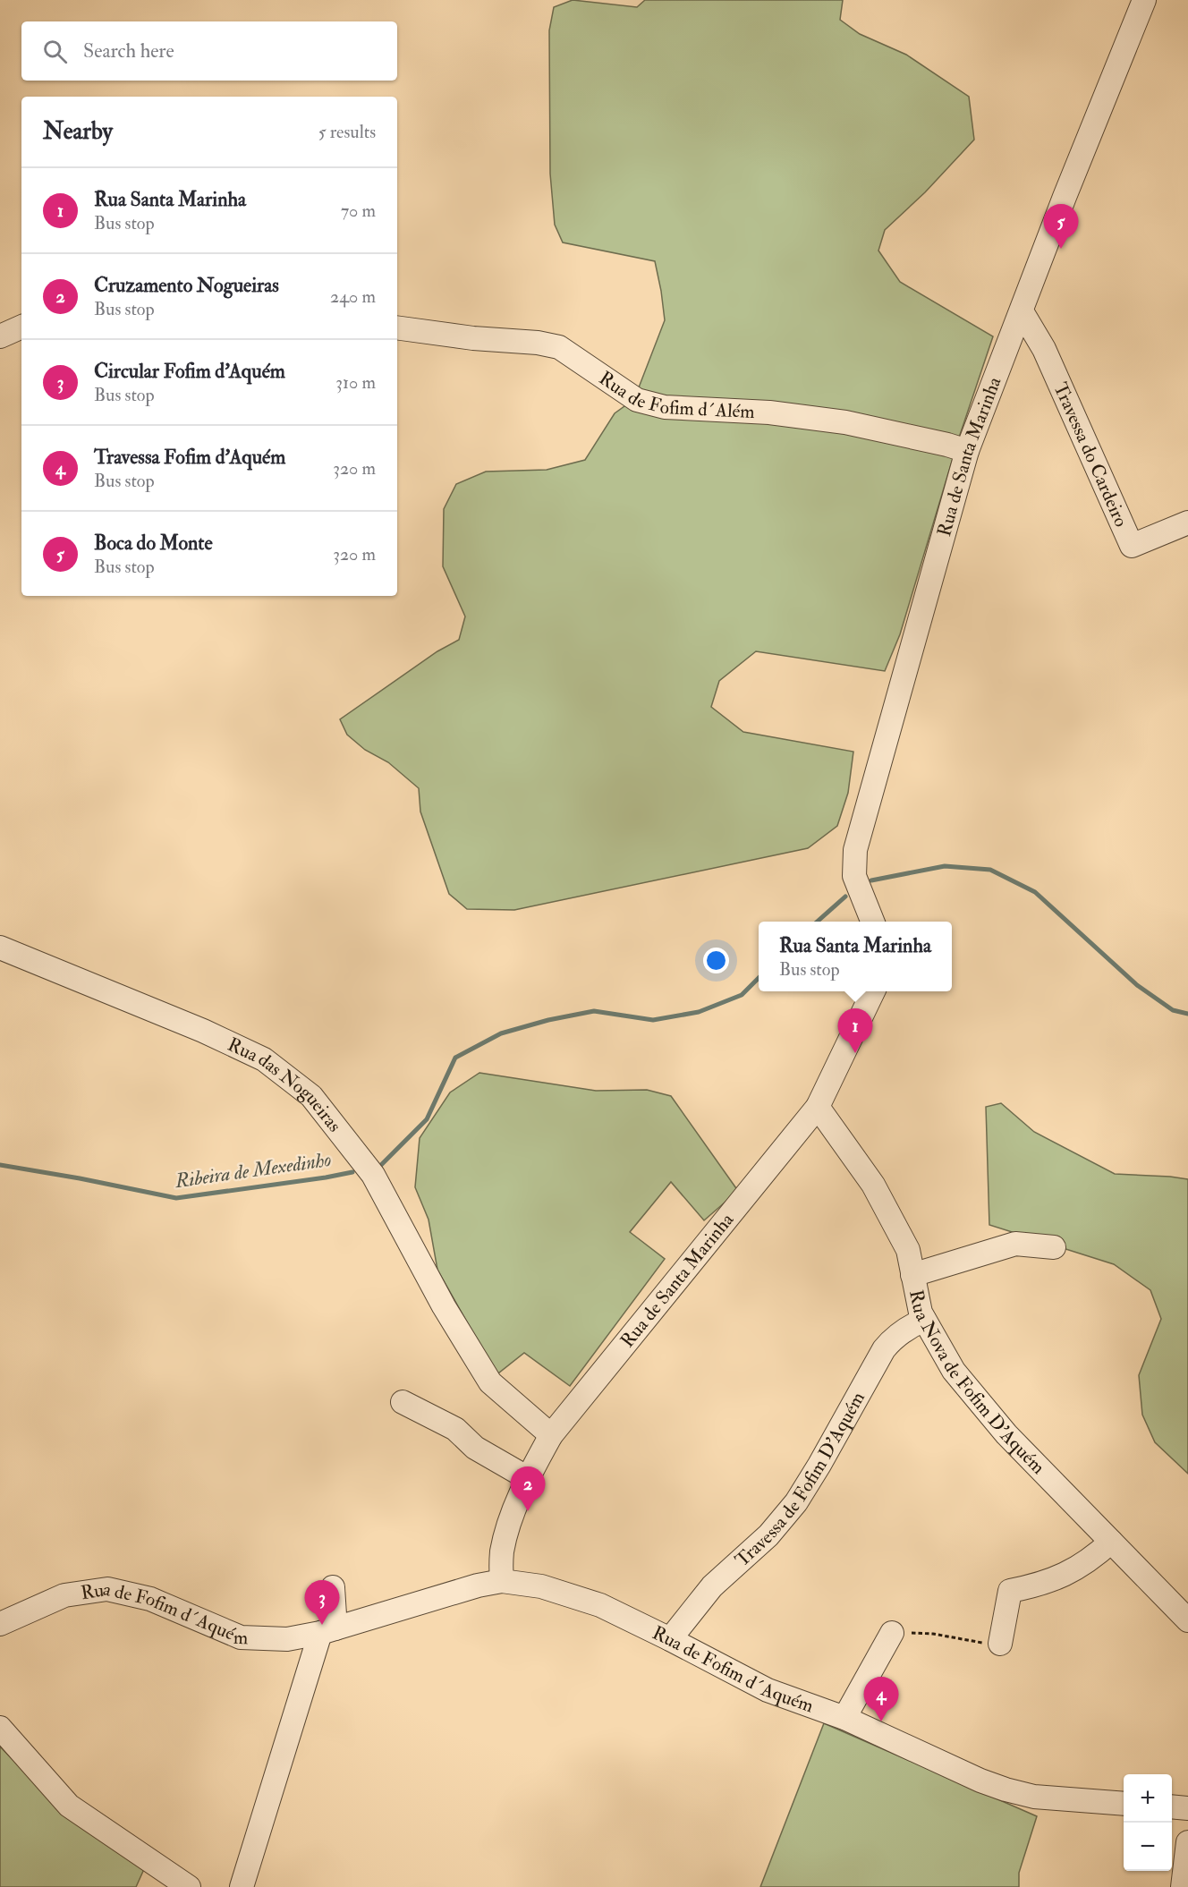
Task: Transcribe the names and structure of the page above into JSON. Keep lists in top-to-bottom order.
{
  "streets": {
    "street": [
      "Rua de Fofim d´Além",
      "Travessa do Cardeiro",
      "Rua de Santa Marinha",
      "Rua das Nogueiras",
      "Rua Nova de Fofim D'Aquém",
      "Travessa de Fofim D'Aquém",
      "Rua de Fofim d´Aquém"
    ]
  },
  "crossings": [
    ["Rua de Fofim d´Além", "Rua de Santa Marinha"],
    ["Travessa do Cardeiro", "Rua de Santa Marinha"],
    ["Rua de Santa Marinha", "Rua das Nogueiras"],
    ["Rua de Santa Marinha", "Rua Nova de Fofim D'Aquém"],
    ["Rua de Santa Marinha", "Rua de Fofim d´Aquém"],
    ["Rua Nova de Fofim D'Aquém", "Travessa de Fofim D'Aquém"],
    ["Travessa de Fofim D'Aquém", "Rua de Fofim d´Aquém"]
  ],
  "water": ["Ribeira de Mexedinho"],
  "page": {
    "search": "Search here",
    "heading": ["Nearby", "5 results"],
    "list": [
      {
        "mark": "1",
        "name": "Rua Santa Marinha",
        "note": "Bus stop",
        "value": "70 m"
      },
      {
        "mark": "2",
        "name": "Cruzamento Nogueiras",
        "note": "Bus stop",
        "value": "240 m"
      },
      {
        "mark": "3",
        "name": "Circular Fofim d'Aquém",
        "note": "Bus stop",
        "value": "310 m"
      },
      {
        "mark": "4",
        "name": "Travessa Fofim d'Aquém",
        "note": "Bus stop",
        "value": "320 m"
      },
      {
        "mark": "5",
        "name": "Boca do Monte",
        "note": "Bus stop",
        "value": "320 m"
      }
    ],
    "pins": [
      "5",
      "1",
      "2",
      "3",
      "4"
    ],
    "popup": ["Rua Santa Marinha", "Bus stop"],
    "map_buttons": ["+", "−"]
  }
}
